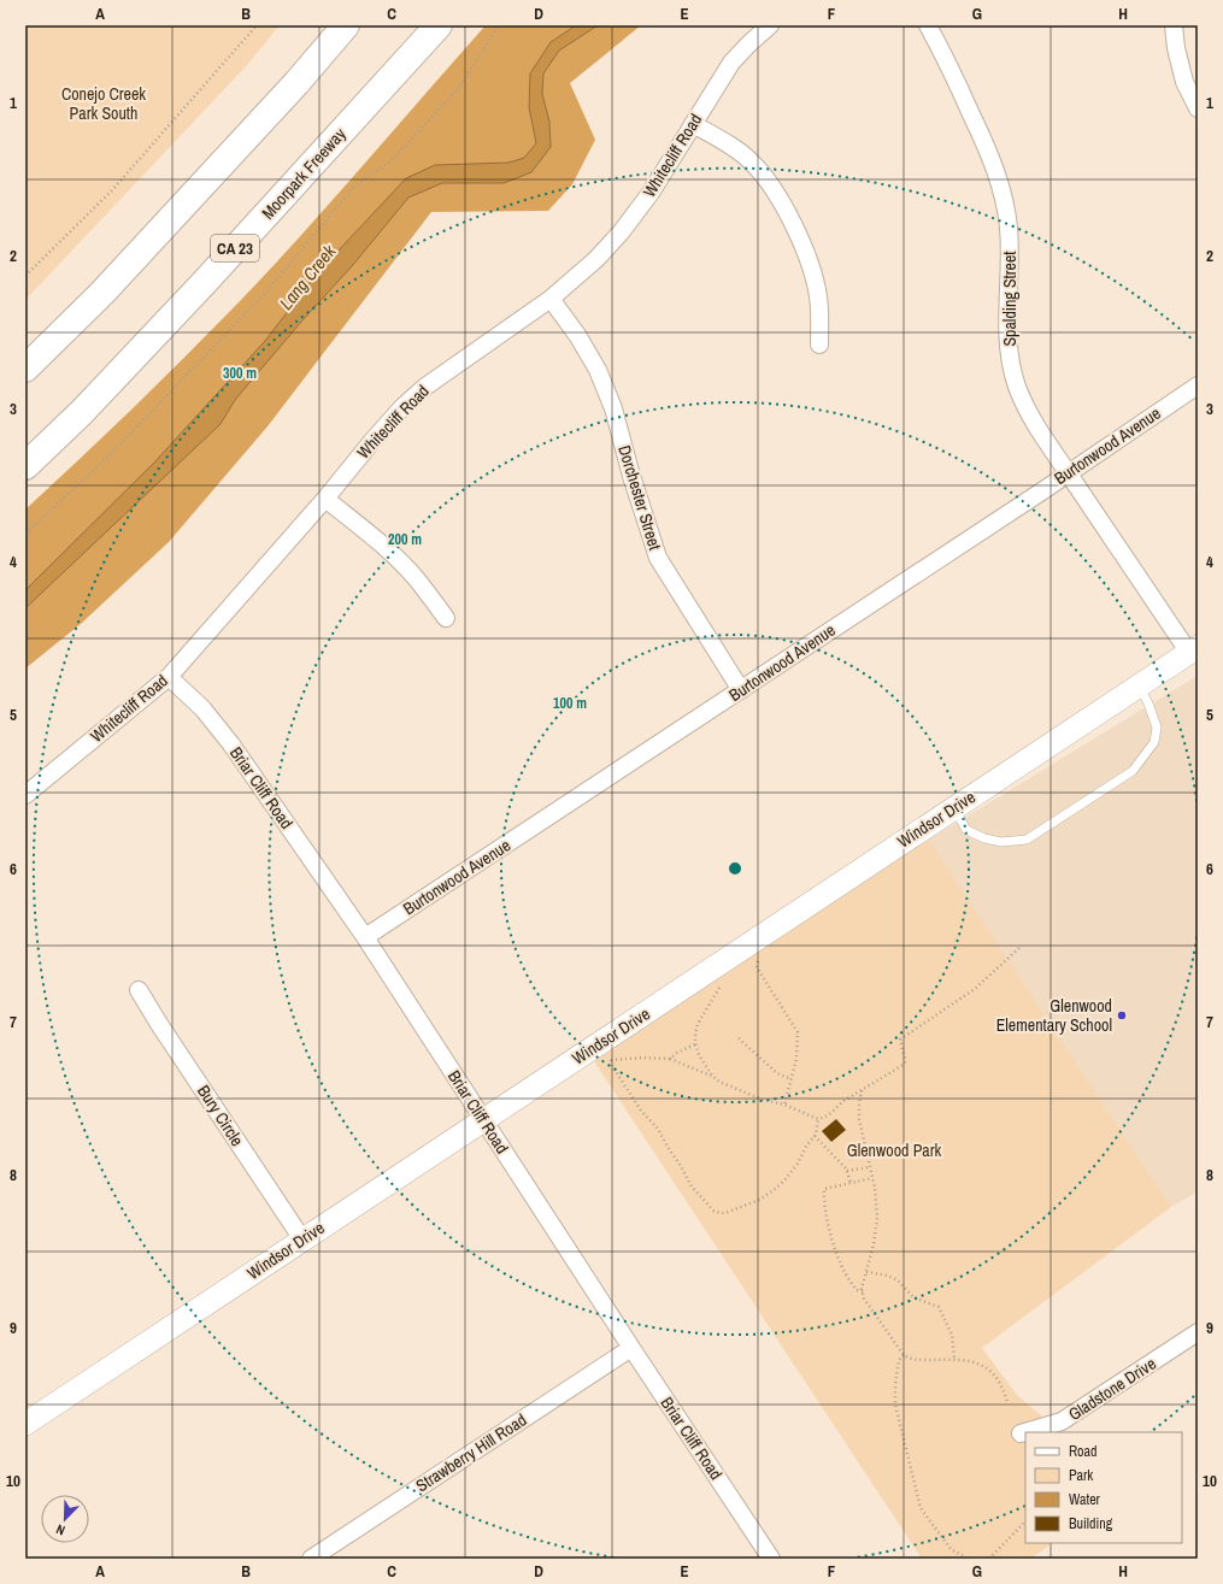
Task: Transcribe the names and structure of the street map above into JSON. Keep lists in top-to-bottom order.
{
  "streets": {
    "highway": ["Moorpark Freeway", "CA 23"],
    "street": [
      "Whitecliff Road",
      "Spalding Street",
      "Burtonwood Avenue",
      "Dorchester Street",
      "Briar Cliff Road",
      "Windsor Drive",
      "Bury Circle",
      "Gladstone Drive",
      "Strawberry Hill Road"
    ]
  },
  "crossings": [
    ["Whitecliff Road", "Dorchester Street"],
    ["Whitecliff Road", "Briar Cliff Road"],
    ["Spalding Street", "Burtonwood Avenue"],
    ["Spalding Street", "Windsor Drive"],
    ["Burtonwood Avenue", "Dorchester Street"],
    ["Burtonwood Avenue", "Briar Cliff Road"],
    ["Briar Cliff Road", "Windsor Drive"],
    ["Briar Cliff Road", "Strawberry Hill Road"],
    ["Windsor Drive", "Bury Circle"]
  ],
  "water": ["Lang Creek"],
  "parks": ["Conejo Creek Park South", "Glenwood Park"],
  "places": ["Glenwood Elementary School"],
  "legend": [
    "Road",
    "Park",
    "Water",
    "Building"
  ],
  "north": "bottom left",
  "grid": {
    "columns": [
      "A",
      "B",
      "C",
      "D",
      "E",
      "F",
      "G",
      "H"
    ],
    "rows": [
      "1",
      "2",
      "3",
      "4",
      "5",
      "6",
      "7",
      "8",
      "9",
      "10"
    ]
  },
  "rings": ["300 m", "200 m", "100 m"]
}
